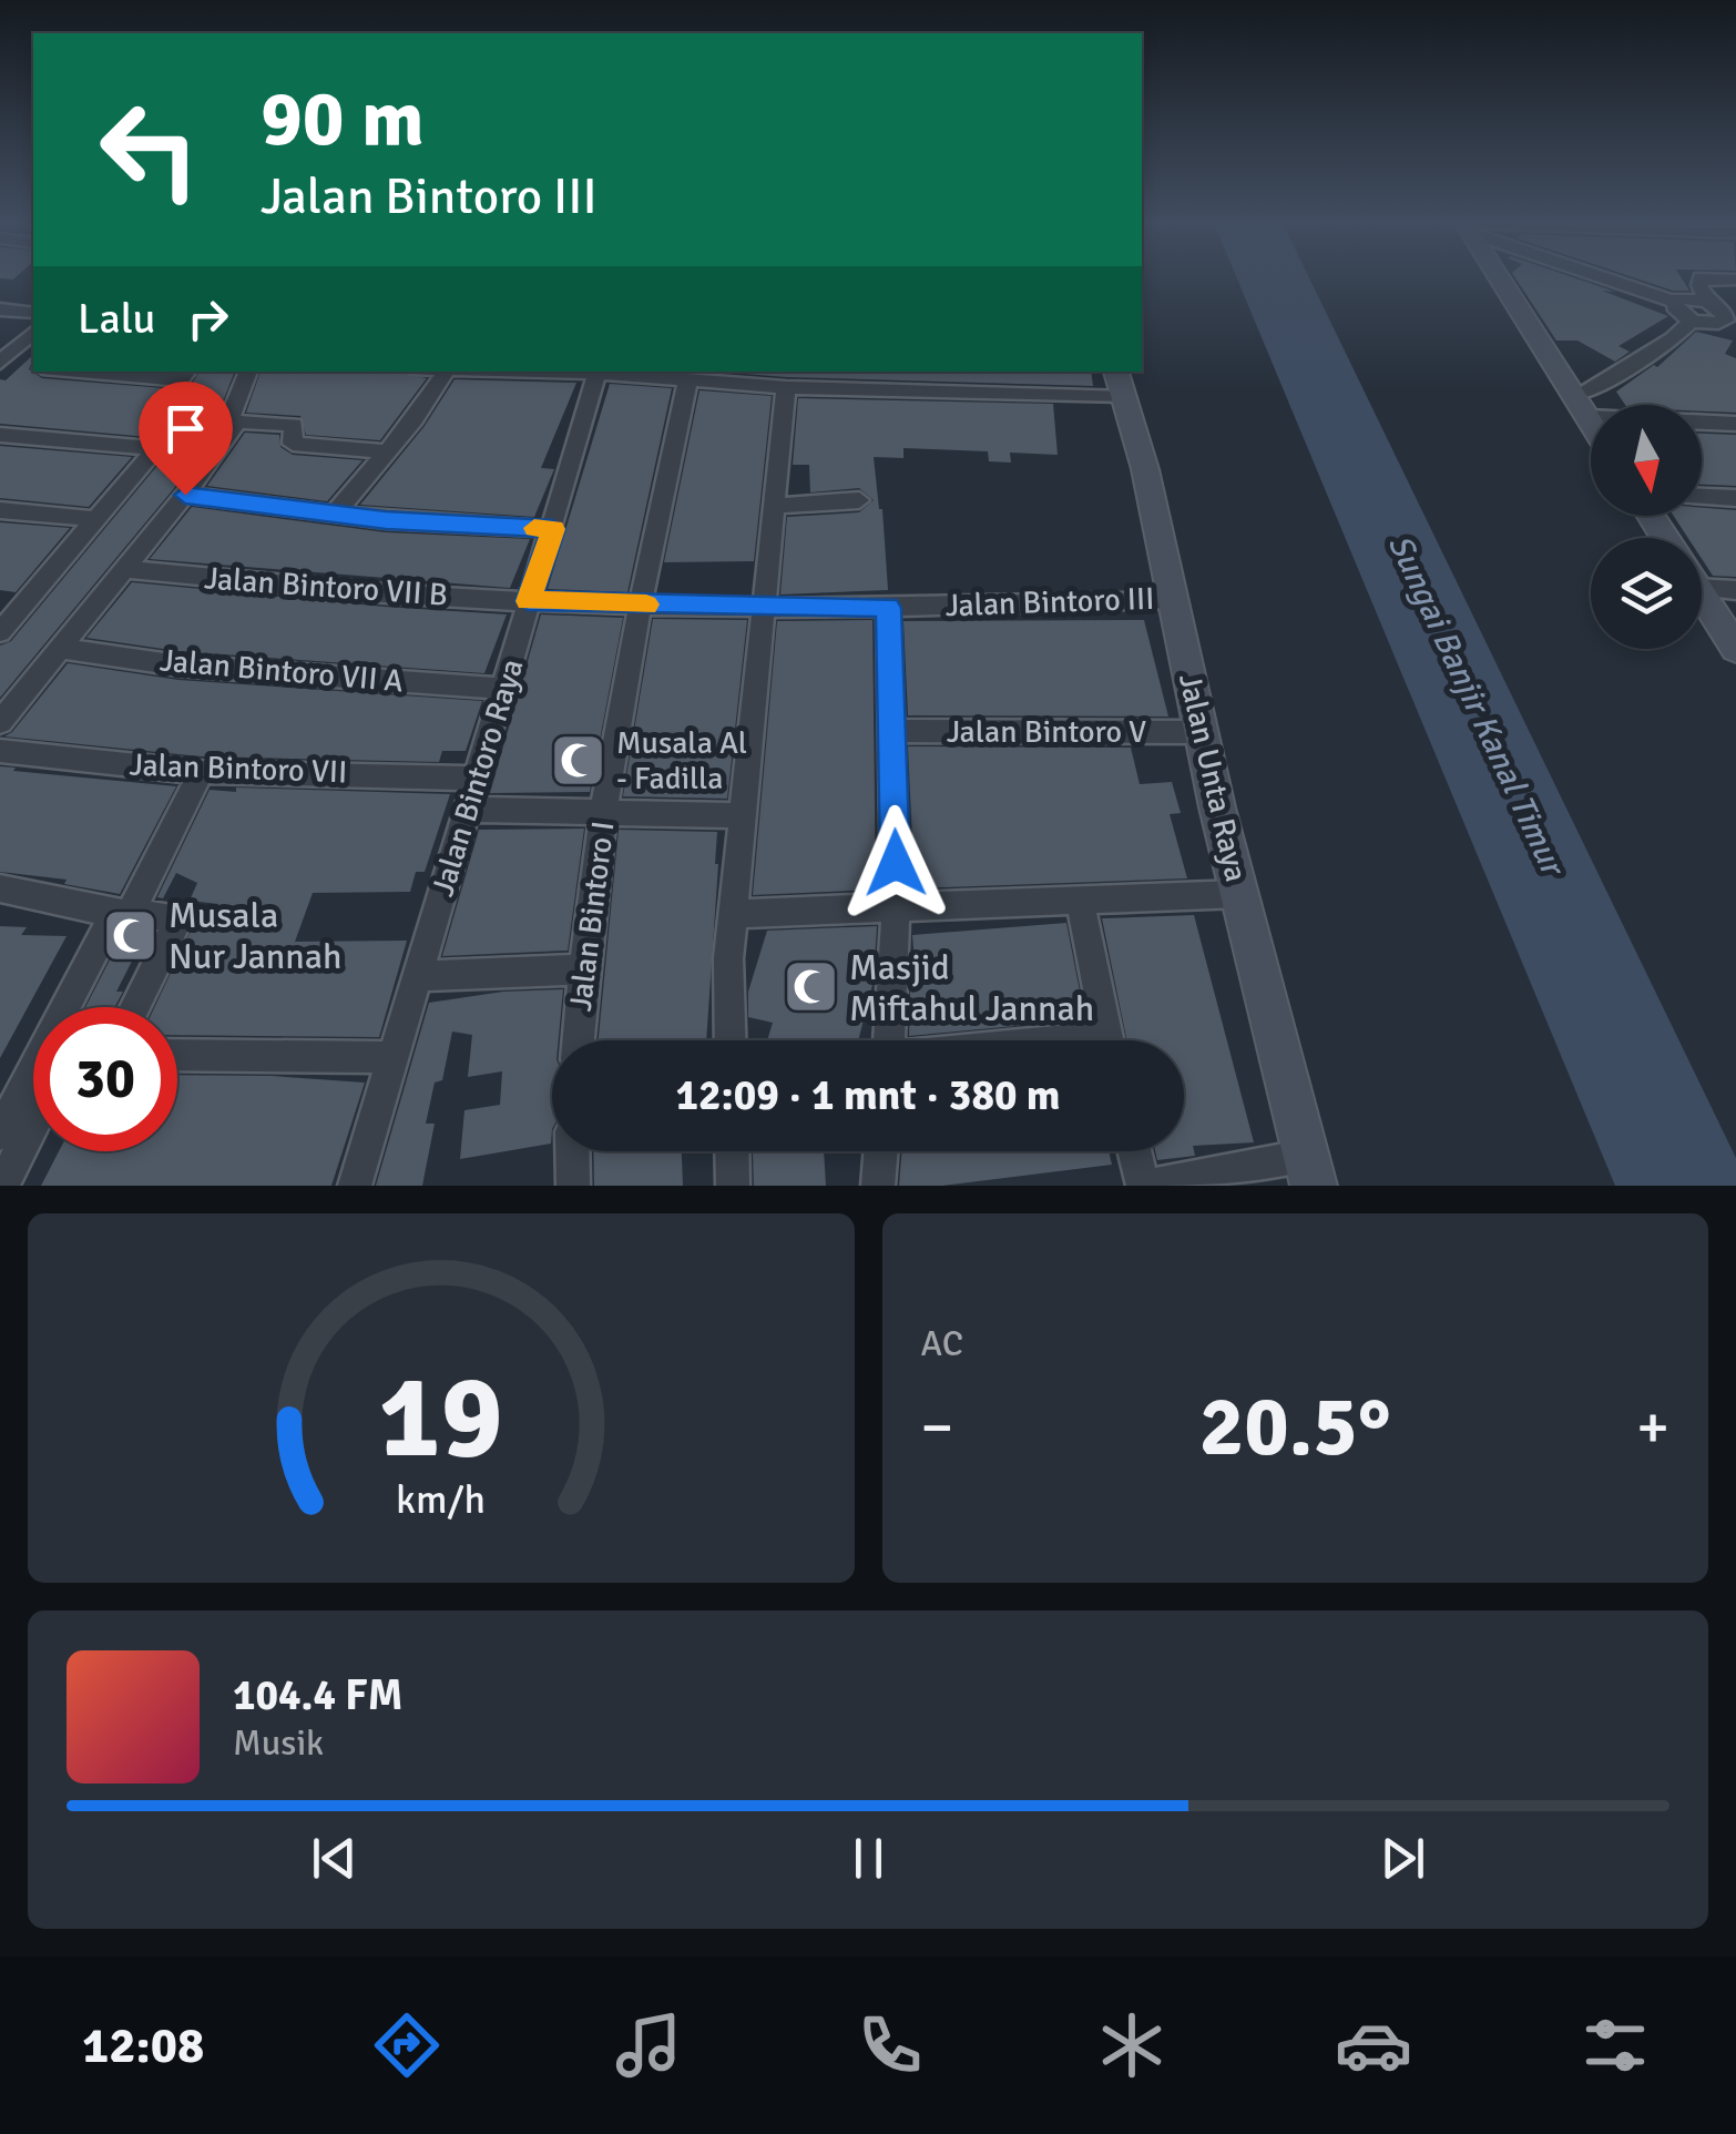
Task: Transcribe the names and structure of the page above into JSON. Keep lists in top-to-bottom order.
{
  "streets": {
    "street": [
      "Jalan Bintoro VII B",
      "Jalan Bintoro III",
      "Jalan Bintoro VII A",
      "Jalan Bintoro V",
      "Jalan Bintoro VII",
      "Jalan Bintoro Raya",
      "Jalan Unta Raya",
      "Jalan Bintoro I"
    ]
  },
  "crossings": [
    ["Jalan Bintoro VII B", "Jalan Bintoro III"],
    ["Jalan Bintoro VII B", "Jalan Bintoro Raya"],
    ["Jalan Bintoro III", "Jalan Bintoro Raya"],
    ["Jalan Bintoro III", "Jalan Unta Raya"],
    ["Jalan Bintoro III", "Jalan Bintoro I"],
    ["Jalan Bintoro VII A", "Jalan Bintoro Raya"],
    ["Jalan Bintoro V", "Jalan Unta Raya"],
    ["Jalan Bintoro VII", "Jalan Bintoro Raya"]
  ],
  "water": ["Sungai Banjir Kanal Timur"],
  "places": {
    "mosque": ["Musala Al - Fadilla", "Musala Nur Jannah", "Masjid Miftahul Jannah"]
  },
  "north": "bottom",
  "page": {
    "turn": ["90 m", "Jalan Bintoro III"],
    "then": "Lalu",
    "limit": "30",
    "trip": "12:09 · 1 mnt · 380 m",
    "tile": "AC",
    "heat": ["−", "20.5°", "+"],
    "song": ["104.4 FM", "Musik"],
    "tabs": "12:08",
    "gauge": ["19", "km/h"]
  }
}
